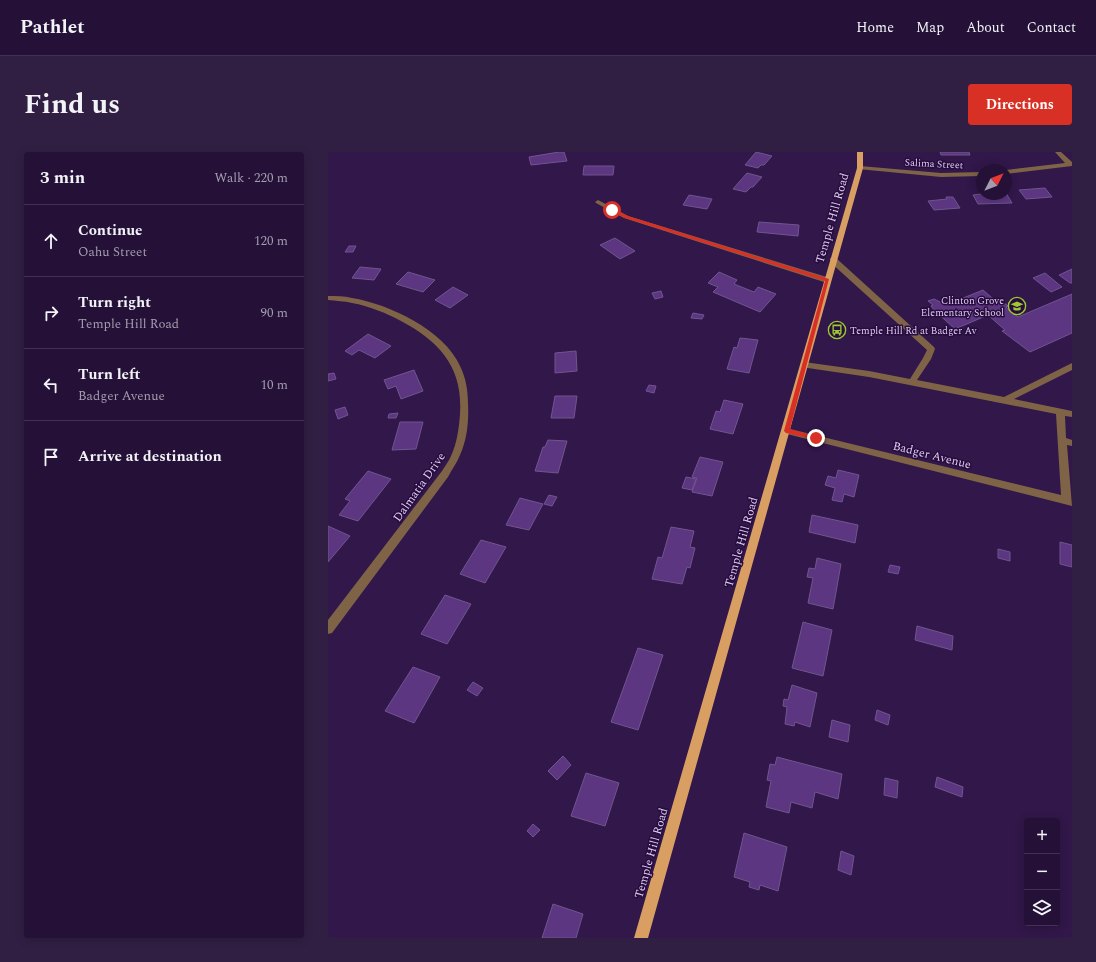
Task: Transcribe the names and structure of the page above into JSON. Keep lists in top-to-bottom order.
{
  "streets": {
    "main road": ["Temple Hill Road"],
    "street": ["Salima Street", "Badger Avenue", "Dalmatia Drive"]
  },
  "crossings": [
    ["Salima Street", "Temple Hill Road"],
    ["Temple Hill Road", "Badger Avenue"]
  ],
  "places": {
    "school or university": ["Clinton Grove Elementary School"],
    "bus stop": ["Temple Hill Rd at Badger Av"]
  },
  "north": "top right",
  "page": {
    "header": "Pathlet",
    "nav": [
      "Home",
      "Map",
      "About",
      "Contact"
    ],
    "title": "Find us",
    "buttons": "Directions",
    "heading": ["3 min", "Walk · 220 m"],
    "list": [
      ["Continue", "Oahu Street", "120 m"],
      ["Turn right", "Temple Hill Road", "90 m"],
      ["Turn left", "Badger Avenue", "10 m"],
      "Arrive at destination"
    ],
    "map_buttons": ["+", "−"]
  }
}
